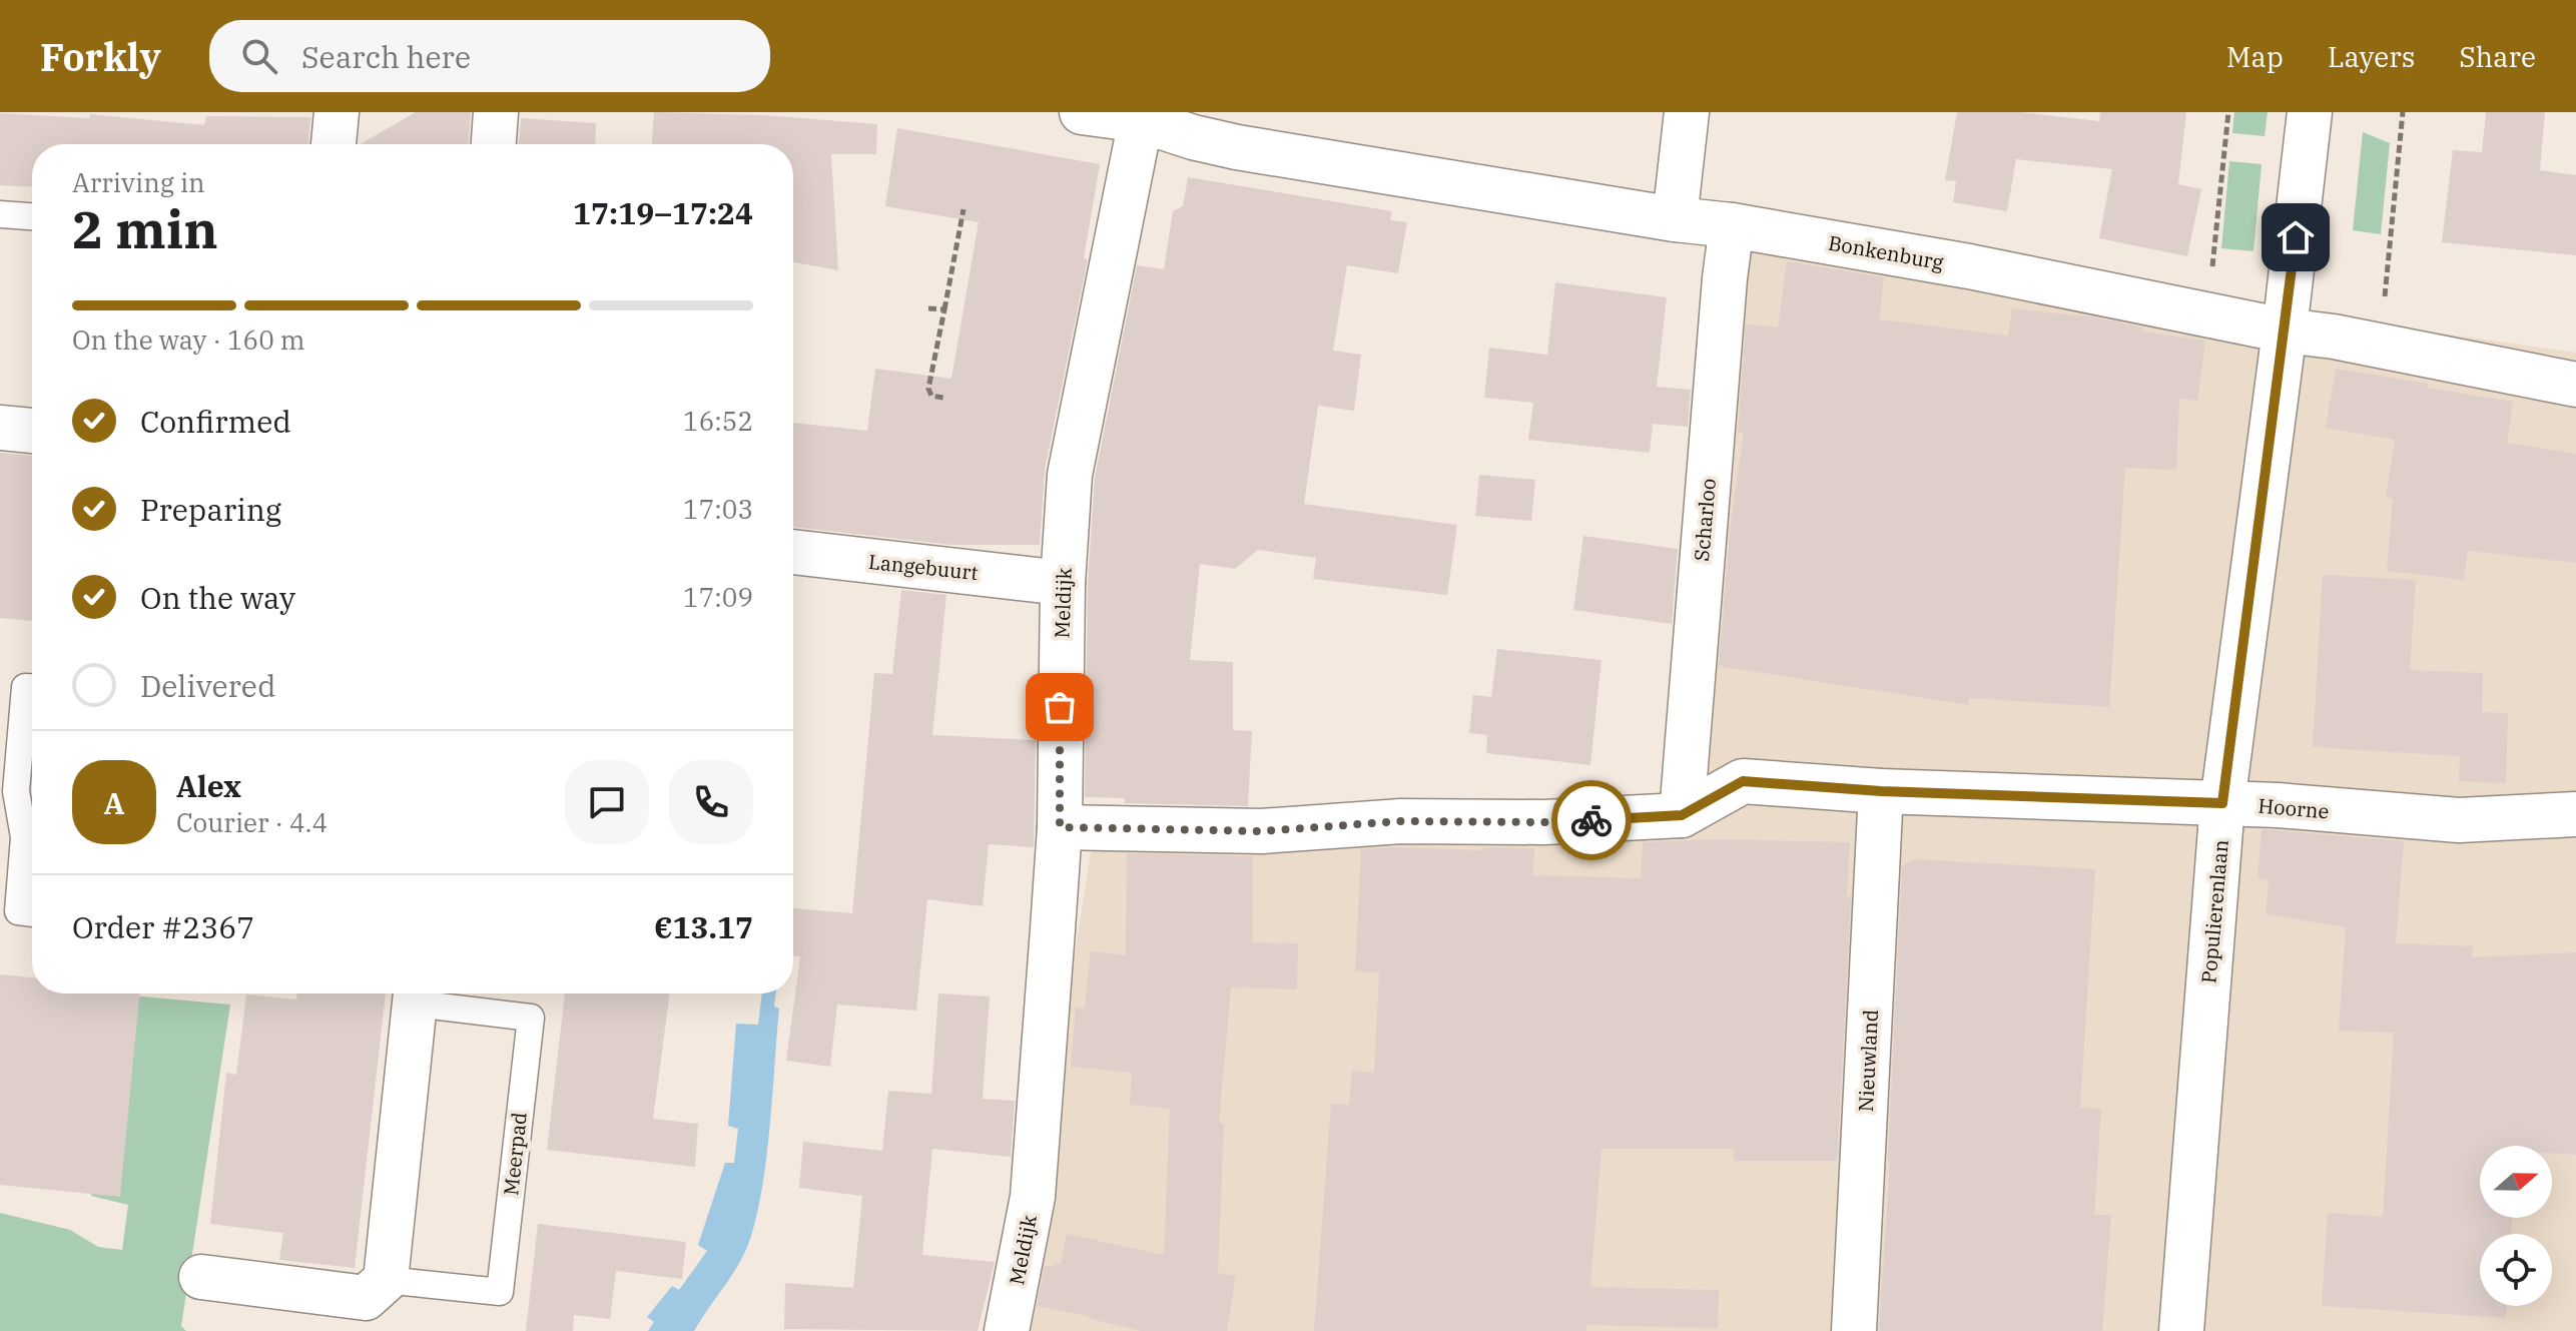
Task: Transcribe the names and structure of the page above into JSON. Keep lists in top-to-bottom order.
{
  "streets": {
    "street": [
      "Bonkenburg",
      "Scharloo",
      "Langebuurt",
      "Meldijk",
      "Hoorne",
      "Populierenlaan",
      "Nieuwland",
      "Meerpad"
    ]
  },
  "crossings": [
    ["Bonkenburg", "Scharloo"],
    ["Bonkenburg", "Meldijk"],
    ["Bonkenburg", "Populierenlaan"],
    ["Scharloo", "Hoorne"],
    ["Langebuurt", "Meldijk"],
    ["Meldijk", "Hoorne"],
    ["Hoorne", "Populierenlaan"],
    ["Hoorne", "Nieuwland"]
  ],
  "north": "right",
  "page": {
    "header": "Forkly",
    "search": "Search here",
    "nav": ["Map", "Layers", "Share"],
    "heading": ["2 min", "Arriving in", "17:19–17:24"],
    "panel": [
      "Alex",
      "Courier · 4.4",
      "Order #2367",
      "€13.17"
    ],
    "bar": "On the way · 160 m",
    "list": [
      ["Confirmed", "16:52"],
      ["Preparing", "17:03"],
      ["On the way", "17:09"],
      "Delivered"
    ],
    "round": "A"
  }
}
